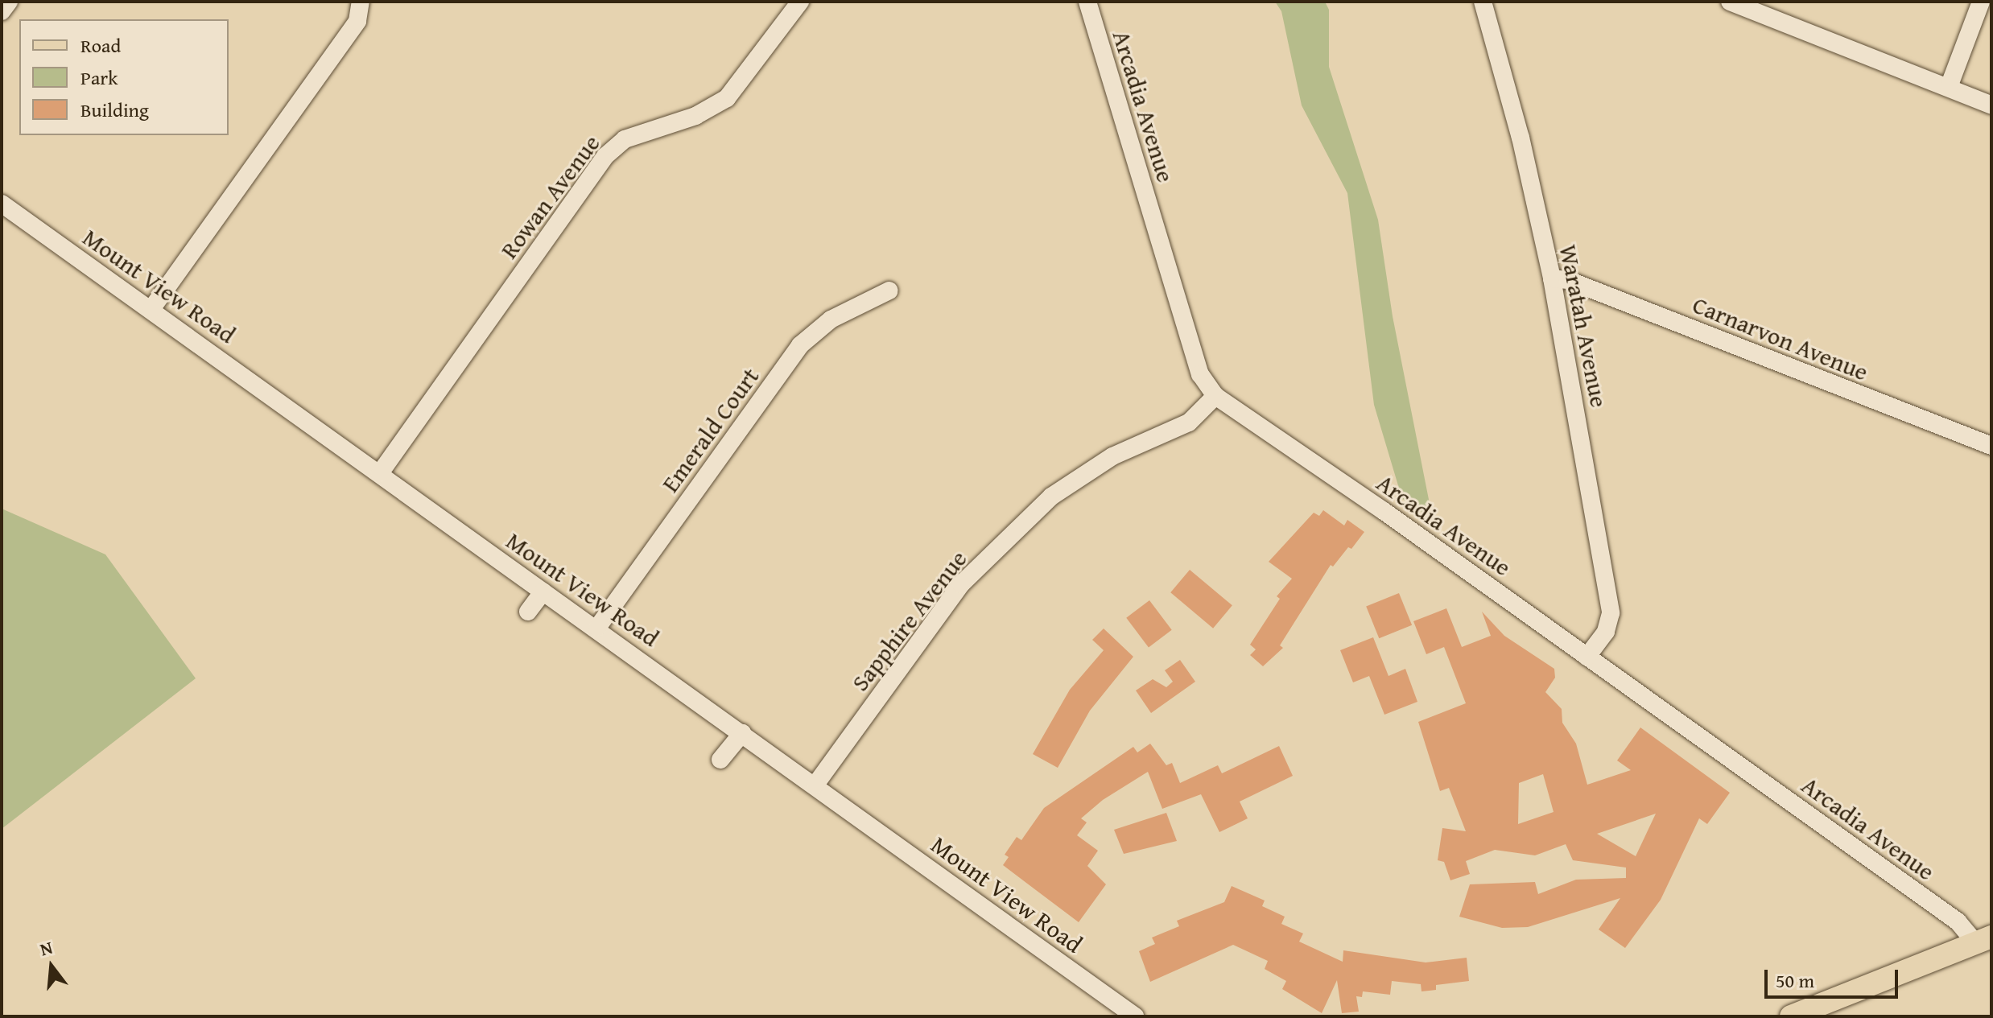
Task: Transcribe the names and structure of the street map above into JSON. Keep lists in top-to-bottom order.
{
  "streets": {
    "street": [
      "Arcadia Avenue",
      "Rowan Avenue",
      "Mount View Road",
      "Waratah Avenue",
      "Carnarvon Avenue",
      "Emerald Court",
      "Sapphire Avenue"
    ]
  },
  "crossings": [
    ["Arcadia Avenue", "Waratah Avenue"],
    ["Arcadia Avenue", "Sapphire Avenue"],
    ["Rowan Avenue", "Mount View Road"],
    ["Mount View Road", "Emerald Court"],
    ["Mount View Road", "Sapphire Avenue"],
    ["Waratah Avenue", "Carnarvon Avenue"]
  ],
  "legend": ["Road", "Park", "Building"],
  "scale_bar": "50 m",
  "north": "top"
}
